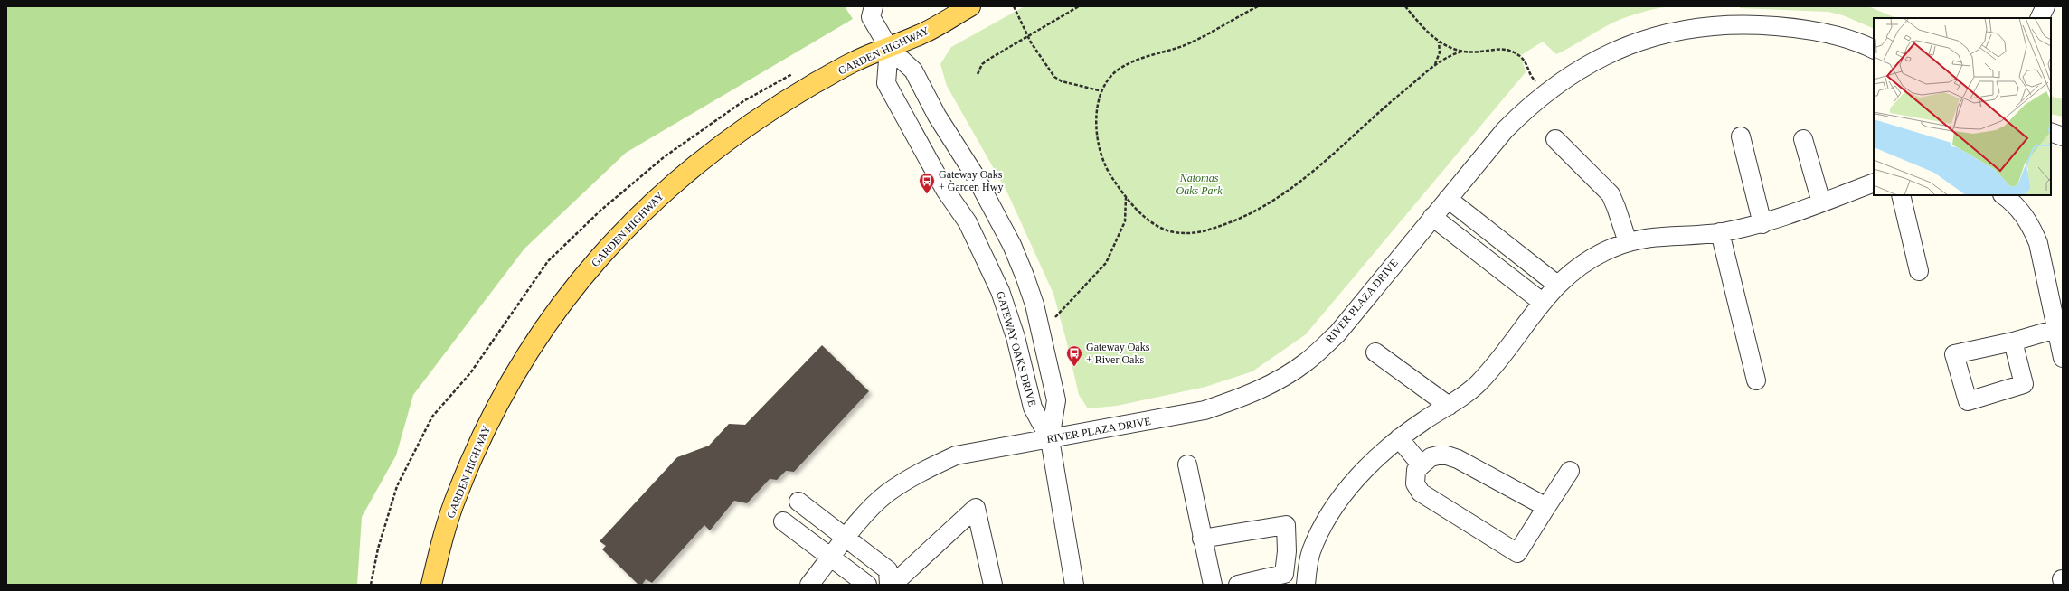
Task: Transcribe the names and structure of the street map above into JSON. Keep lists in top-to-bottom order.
{
  "streets": {
    "main road": ["GARDEN HIGHWAY"],
    "street": ["RIVER PLAZA DRIVE", "GATEWAY OAKS DRIVE"]
  },
  "crossings": [
    ["GARDEN HIGHWAY", "GATEWAY OAKS DRIVE"],
    ["RIVER PLAZA DRIVE", "GATEWAY OAKS DRIVE"]
  ],
  "parks": ["Natomas Oaks Park"],
  "places": {
    "bus stop": ["Gateway Oaks + Garden Hwy", "Gateway Oaks + River Oaks"]
  }
}
